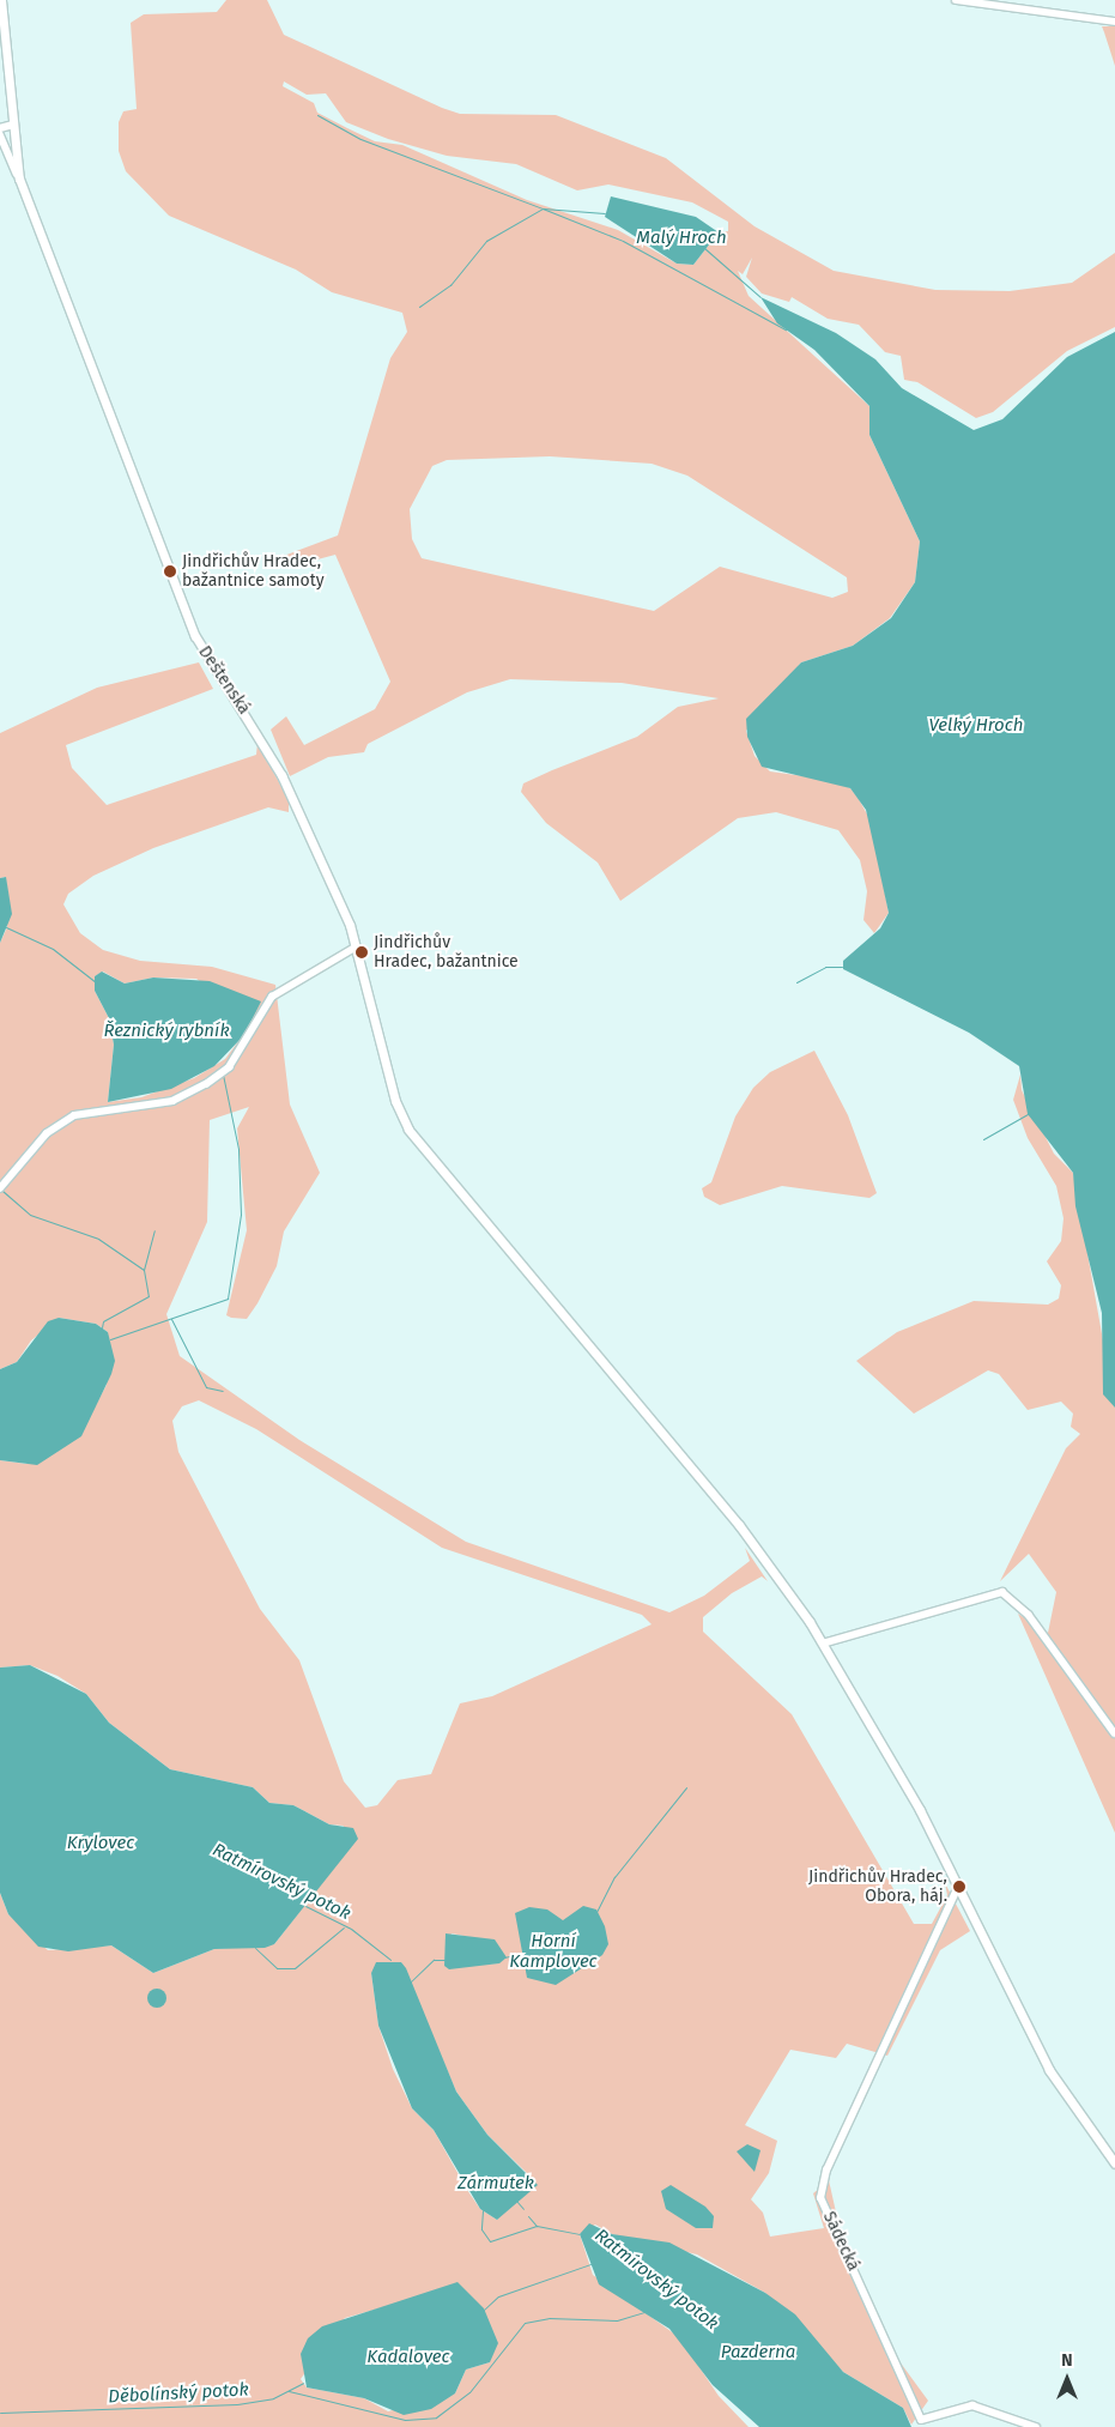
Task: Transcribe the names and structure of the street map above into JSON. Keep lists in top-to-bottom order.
{
  "streets": {
    "main road": ["Deštenská"],
    "street": ["Sádecká"]
  },
  "crossings": [
    ["Deštenská", "Sádecká"]
  ],
  "water": [
    "Malý Hroch",
    "Velký Hroch",
    "Řeznický rybník",
    "Krylovec",
    "Ratmírovský potok",
    "Horní Kamplovec",
    "Zármutek",
    "Pazderna",
    "Kadalovec",
    "Děbolínský potok"
  ],
  "places": ["Jindřichův Hradec, bažantnice samoty", "Jindřichův Hradec, bažantnice", "Jindřichův Hradec, Obora, háj."],
  "north": "top"
}
